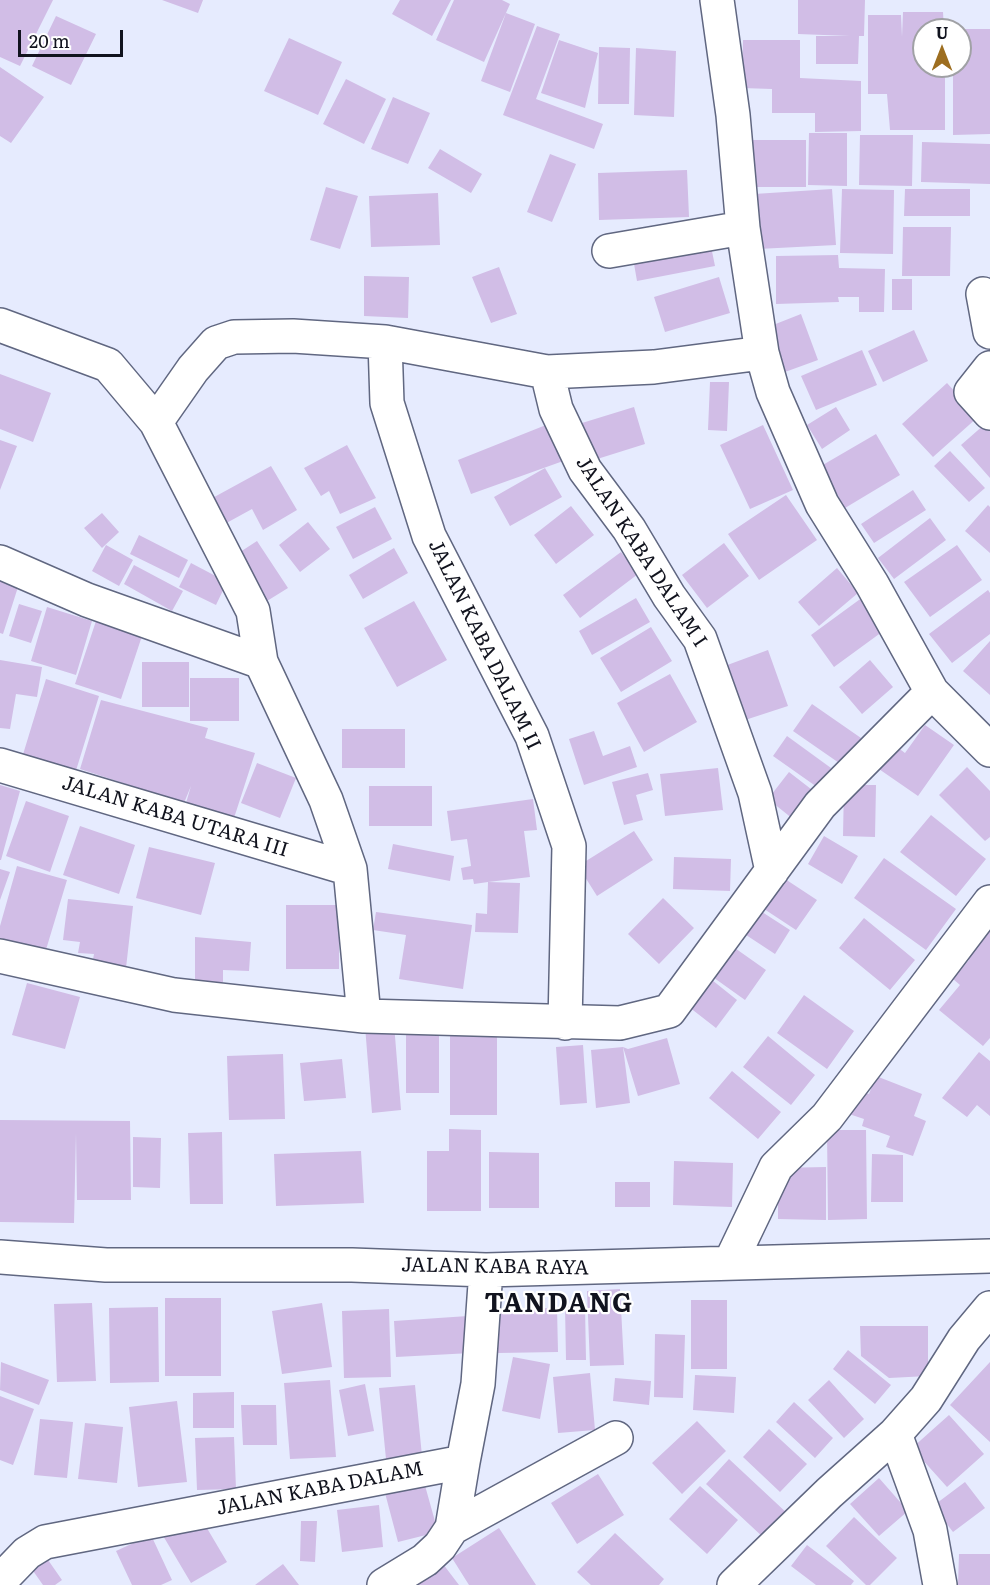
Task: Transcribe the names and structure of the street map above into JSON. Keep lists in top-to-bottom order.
{
  "streets": {
    "street": [
      "JALAN KABA DALAM I",
      "JALAN KABA DALAM II",
      "JALAN KABA UTARA III",
      "JALAN KABA RAYA",
      "JALAN KABA DALAM"
    ]
  },
  "districts": ["TANDANG"],
  "scale_bar": "20 m",
  "north": "top"
}
